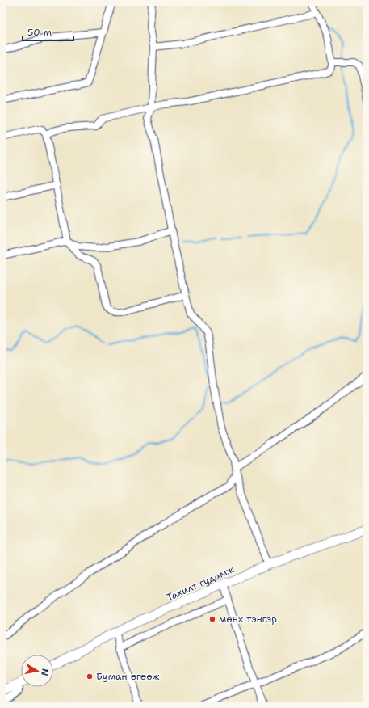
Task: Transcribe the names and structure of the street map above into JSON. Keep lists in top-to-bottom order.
{
  "streets": {
    "main road": ["Тахилт гудамж"]
  },
  "places": ["мөнх тэнгэр", "Буман өгөөж"],
  "scale_bar": "50 m",
  "north": "right"
}
